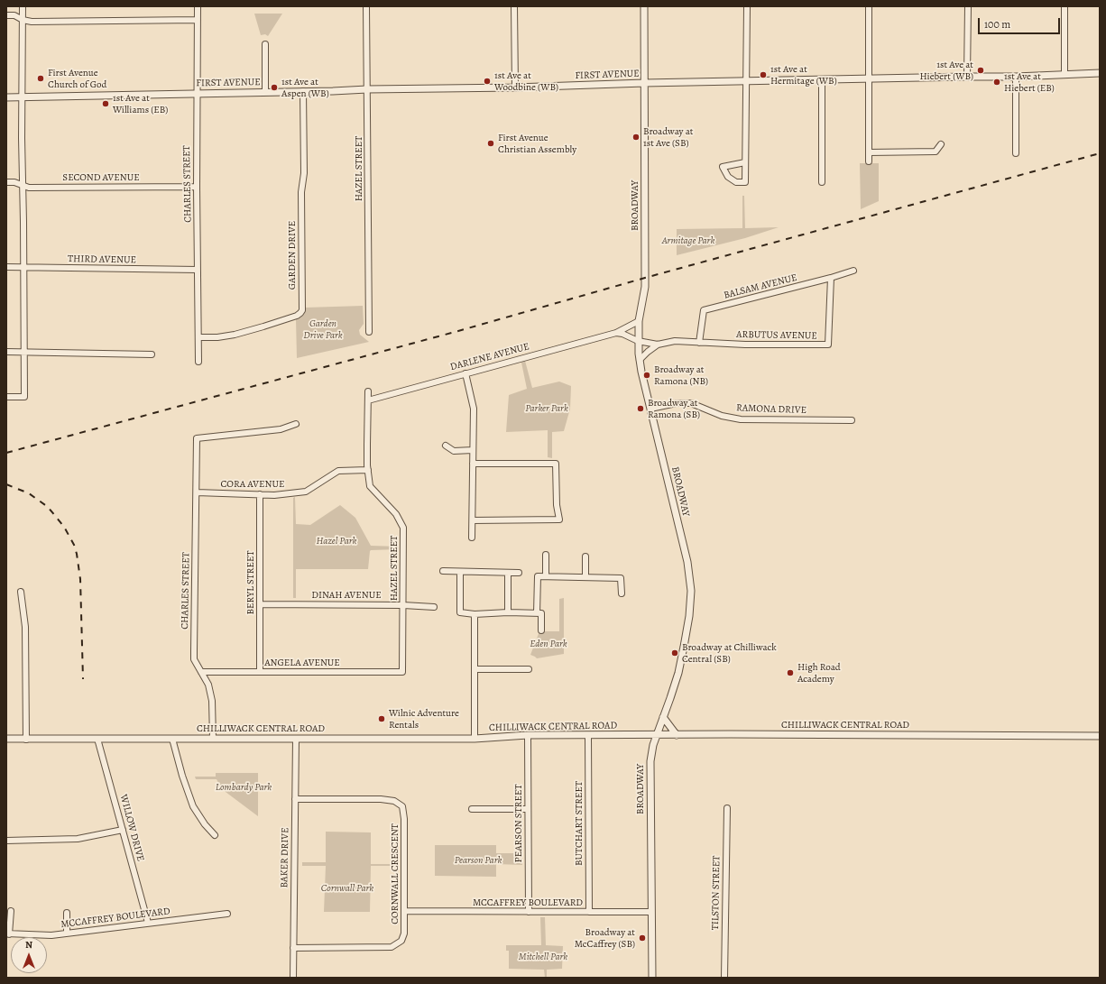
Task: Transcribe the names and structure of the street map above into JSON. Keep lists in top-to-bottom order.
{
  "streets": {
    "street": [
      "FIRST AVENUE",
      "HAZEL STREET",
      "SECOND AVENUE",
      "CHARLES STREET",
      "BROADWAY",
      "GARDEN DRIVE",
      "THIRD AVENUE",
      "BALSAM AVENUE",
      "ARBUTUS AVENUE",
      "DARLENE AVENUE",
      "RAMONA DRIVE",
      "CORA AVENUE",
      "BERYL STREET",
      "DINAH AVENUE",
      "ANGELA AVENUE",
      "CHILLIWACK CENTRAL ROAD",
      "PEARSON STREET",
      "BUTCHART STREET",
      "WILLOW DRIVE",
      "BAKER DRIVE",
      "CORNWALL CRESCENT",
      "TILSTON STREET",
      "MCCAFFREY BOULEVARD"
    ]
  },
  "crossings": [
    ["FIRST AVENUE", "HAZEL STREET"],
    ["FIRST AVENUE", "CHARLES STREET"],
    ["FIRST AVENUE", "BROADWAY"],
    ["FIRST AVENUE", "GARDEN DRIVE"],
    ["HAZEL STREET", "DARLENE AVENUE"],
    ["HAZEL STREET", "CORA AVENUE"],
    ["HAZEL STREET", "DINAH AVENUE"],
    ["HAZEL STREET", "ANGELA AVENUE"],
    ["SECOND AVENUE", "CHARLES STREET"],
    ["CHARLES STREET", "GARDEN DRIVE"],
    ["CHARLES STREET", "THIRD AVENUE"],
    ["CHARLES STREET", "CORA AVENUE"],
    ["CHARLES STREET", "ANGELA AVENUE"],
    ["CHARLES STREET", "CHILLIWACK CENTRAL ROAD"],
    ["BROADWAY", "ARBUTUS AVENUE"],
    ["BROADWAY", "DARLENE AVENUE"],
    ["BROADWAY", "RAMONA DRIVE"],
    ["BROADWAY", "CHILLIWACK CENTRAL ROAD"],
    ["BROADWAY", "MCCAFFREY BOULEVARD"],
    ["BALSAM AVENUE", "ARBUTUS AVENUE"],
    ["CORA AVENUE", "BERYL STREET"],
    ["BERYL STREET", "DINAH AVENUE"],
    ["BERYL STREET", "ANGELA AVENUE"],
    ["CHILLIWACK CENTRAL ROAD", "PEARSON STREET"],
    ["CHILLIWACK CENTRAL ROAD", "BUTCHART STREET"],
    ["CHILLIWACK CENTRAL ROAD", "WILLOW DRIVE"],
    ["CHILLIWACK CENTRAL ROAD", "BAKER DRIVE"],
    ["PEARSON STREET", "MCCAFFREY BOULEVARD"],
    ["BUTCHART STREET", "MCCAFFREY BOULEVARD"],
    ["WILLOW DRIVE", "MCCAFFREY BOULEVARD"],
    ["BAKER DRIVE", "CORNWALL CRESCENT"],
    ["CORNWALL CRESCENT", "MCCAFFREY BOULEVARD"]
  ],
  "parks": [
    "Armitage Park",
    "Garden Drive Park",
    "Parker Park",
    "Hazel Park",
    "Eden Park",
    "Lombardy Park",
    "Pearson Park",
    "Cornwall Park",
    "Mitchell Park"
  ],
  "places": [
    "1st Ave at Hiebert (WB)",
    "1st Ave at Hermitage (WB)",
    "First Avenue Church of God",
    "1st Ave at Woodbine (WB)",
    "1st Ave at Hiebert (EB)",
    "1st Ave at Aspen (WB)",
    "1st Ave at Williams (EB)",
    "Broadway at 1st Ave (SB)",
    "First Avenue Christian Assembly",
    "Broadway at Ramona (NB)",
    "Broadway at Ramona (SB)",
    "Broadway at Chilliwack Central (SB)",
    "High Road Academy",
    "Wilnic Adventure Rentals",
    "Broadway at McCaffrey (SB)"
  ],
  "scale_bar": "100 m",
  "north": "top"
}
